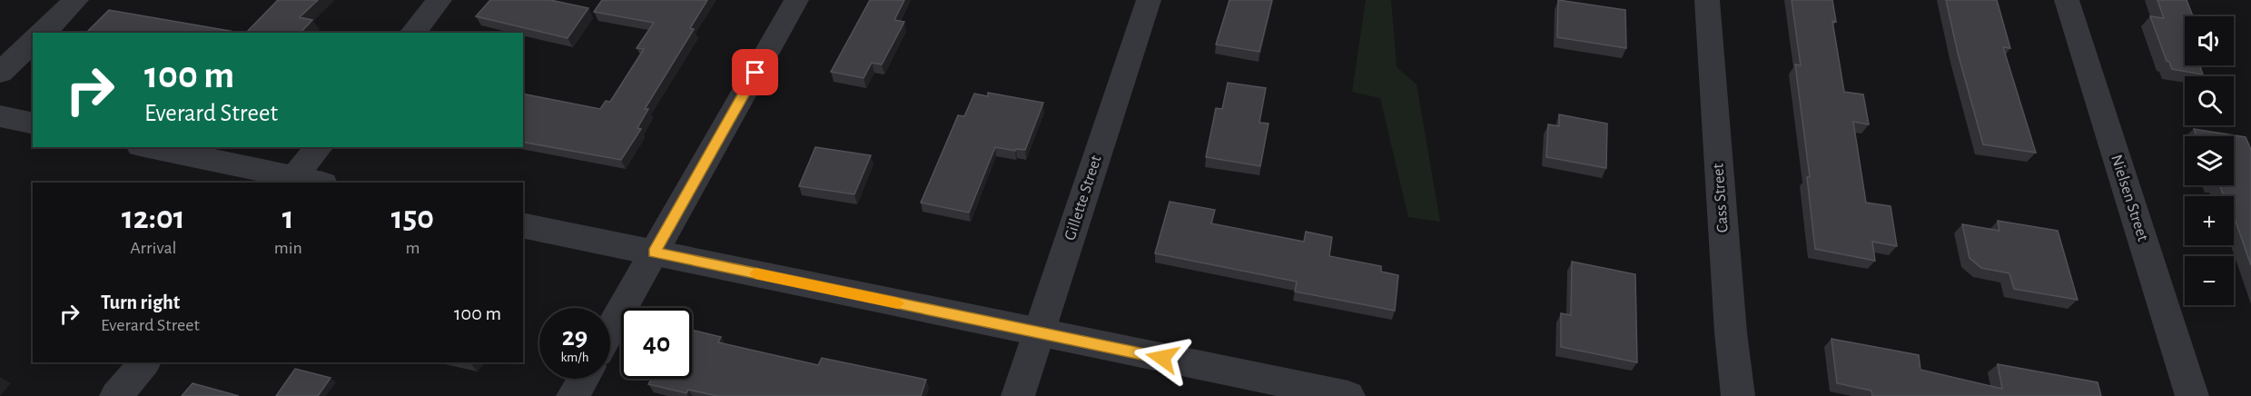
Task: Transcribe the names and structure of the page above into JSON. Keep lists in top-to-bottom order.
{
  "streets": {
    "street": ["Gillette Street", "Cass Street", "Nielsen Street"]
  },
  "page": {
    "map_buttons": ["+", "−"],
    "turn": ["100 m", "Everard Street"],
    "eta": [
      "12:01",
      "Arrival",
      "1",
      "min",
      "150",
      "m"
    ],
    "list": [
      {
        "name": "Turn right",
        "note": "Everard Street",
        "value": "100 m"
      }
    ],
    "speed": "29 km/h",
    "limit": "40"
  }
}
